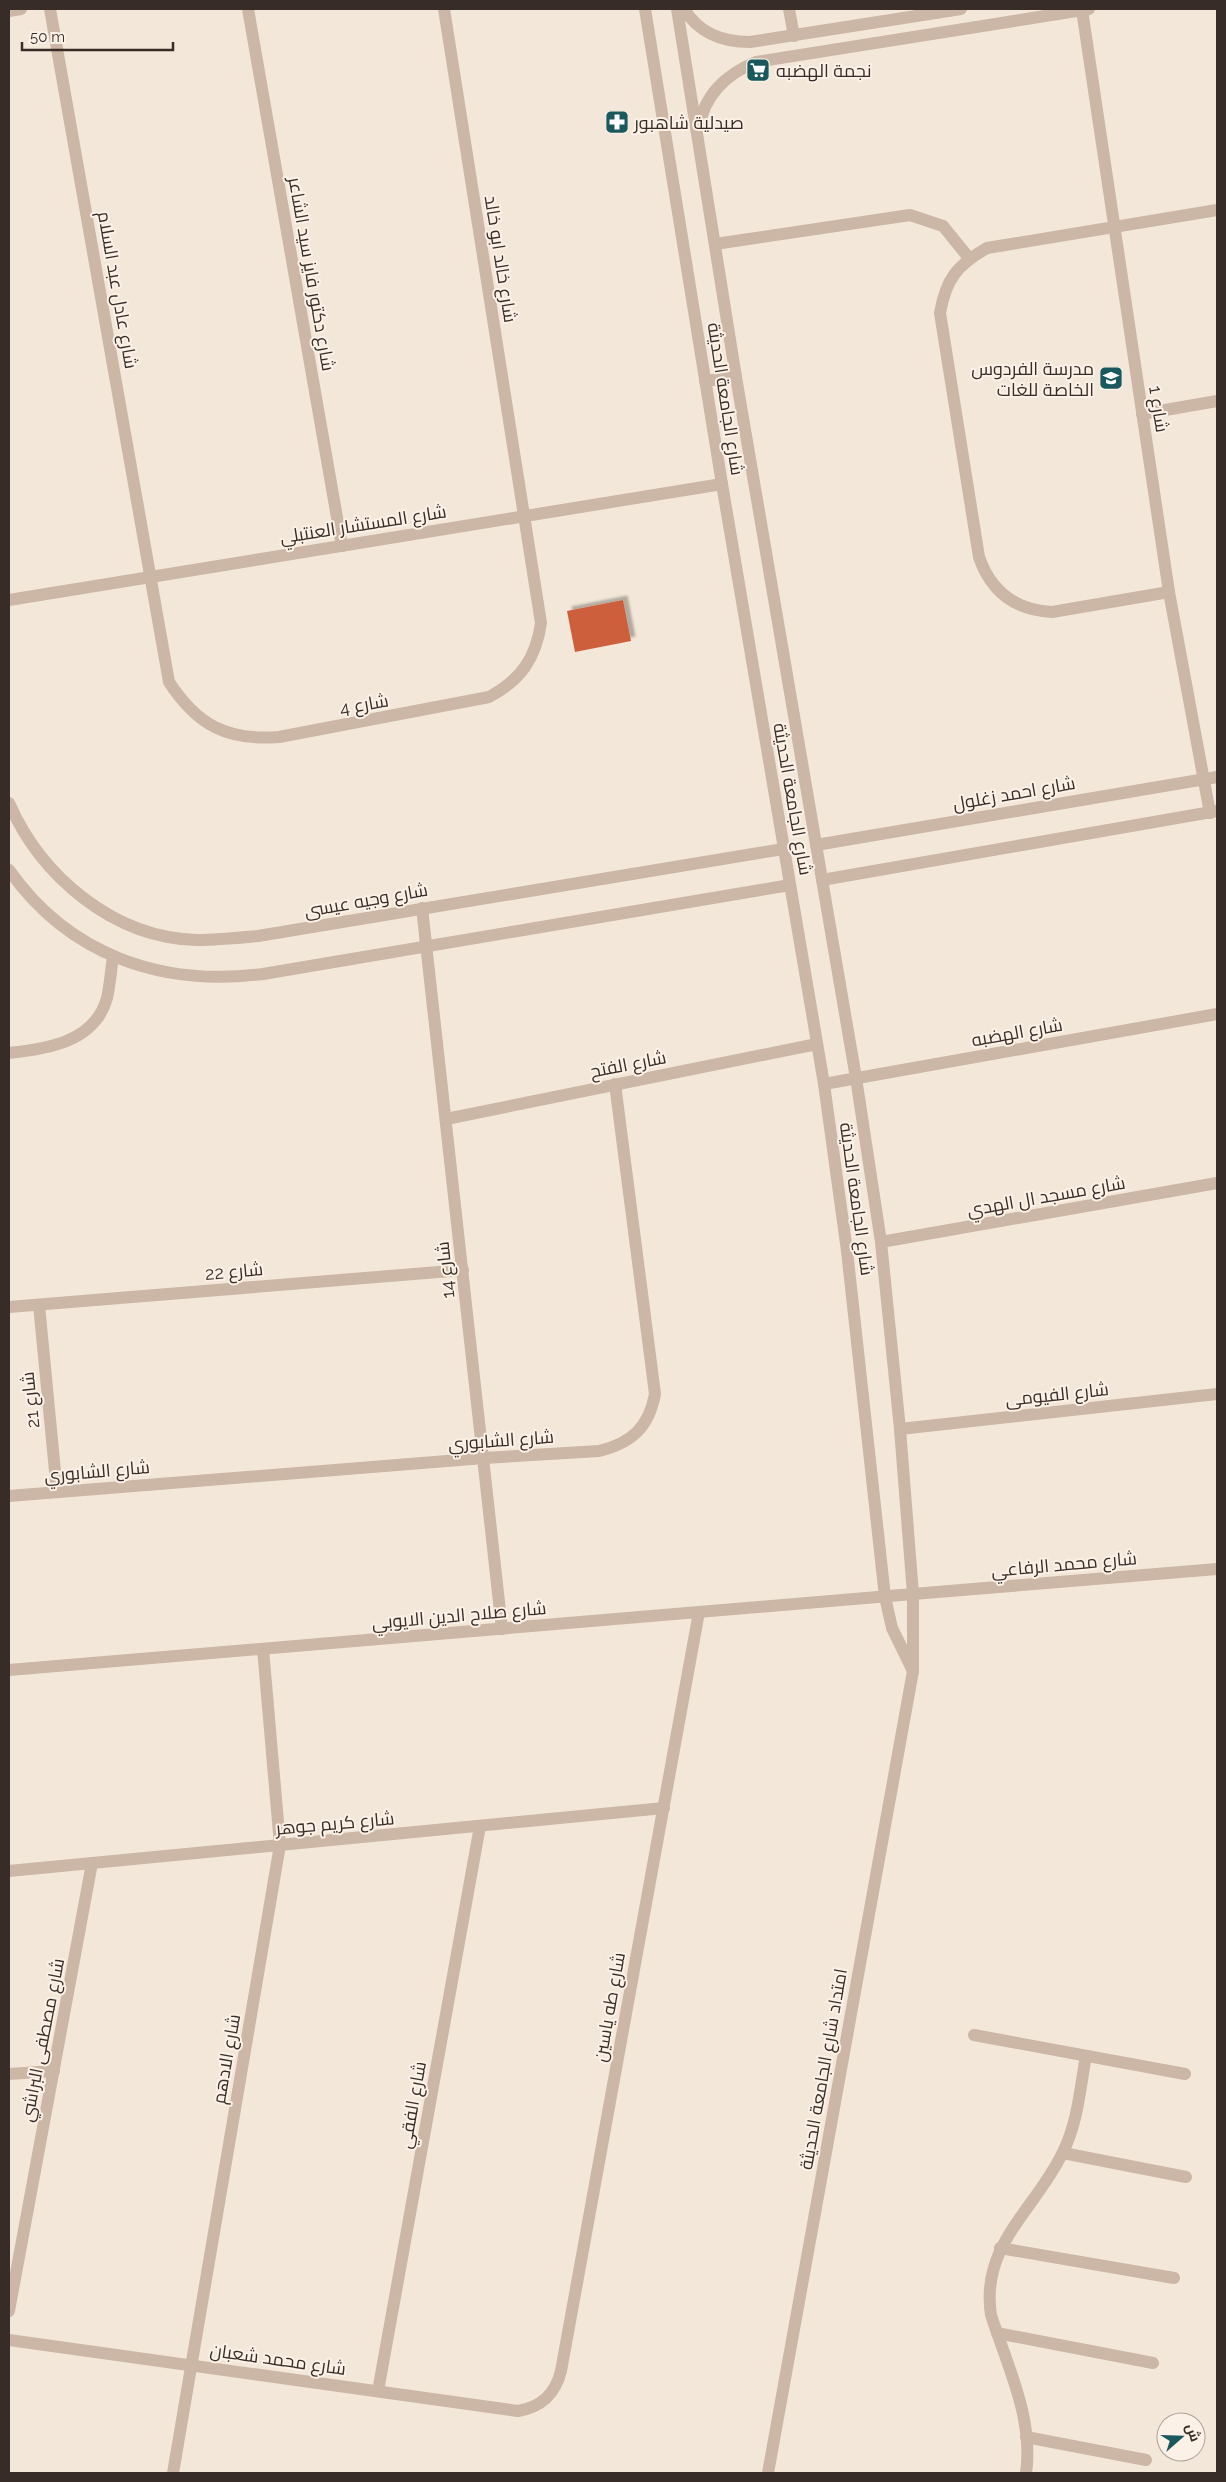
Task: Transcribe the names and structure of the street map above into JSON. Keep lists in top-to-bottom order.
{
  "streets": {
    "street": [
      "شارع خالد ابو خالد",
      "شارع دكتور فايز سيد الشاعر",
      "شارع عادل عبد السلام",
      "شارع الجامعة الحديثة",
      "شارع 1",
      "شارع المستشار العنتبلي",
      "شارع 4",
      "شارع احمد زغلول",
      "شارع وجيه عيسى",
      "شارع الهضبه",
      "شارع الفتح",
      "شارع مسجد ال الهدي",
      "شارع 14",
      "شارع 22",
      "شارع الفيومى",
      "شارع 21",
      "شارع الشابوري",
      "شارع محمد الرفاعي",
      "شارع صلاح الدين الايوبي",
      "شارع كريم جوهر",
      "شارع طه ياسين",
      "شارع مصطفى البراشي",
      "شارع الادهم",
      "امتداد شارع الجامعة الحديثة",
      "شارع الفقي",
      "شارع محمد شعبان"
    ]
  },
  "crossings": [
    ["شارع خالد ابو خالد", "شارع المستشار العنتبلي"],
    ["شارع خالد ابو خالد", "شارع 4"],
    ["شارع دكتور فايز سيد الشاعر", "شارع المستشار العنتبلي"],
    ["شارع عادل عبد السلام", "شارع المستشار العنتبلي"],
    ["شارع عادل عبد السلام", "شارع 4"],
    ["شارع الجامعة الحديثة", "شارع المستشار العنتبلي"],
    ["شارع الجامعة الحديثة", "شارع احمد زغلول"],
    ["شارع الجامعة الحديثة", "شارع وجيه عيسى"],
    ["شارع الجامعة الحديثة", "شارع الهضبه"],
    ["شارع الجامعة الحديثة", "شارع الفتح"],
    ["شارع الجامعة الحديثة", "شارع مسجد ال الهدي"],
    ["شارع الجامعة الحديثة", "شارع الفيومى"],
    ["شارع الجامعة الحديثة", "شارع محمد الرفاعي"],
    ["شارع الجامعة الحديثة", "شارع صلاح الدين الايوبي"],
    ["شارع الجامعة الحديثة", "امتداد شارع الجامعة الحديثة"],
    ["شارع 1", "شارع احمد زغلول"],
    ["شارع المستشار العنتبلي", "شارع 4"],
    ["شارع وجيه عيسى", "شارع 14"],
    ["شارع الفتح", "شارع 14"],
    ["شارع الفتح", "شارع الشابوري"],
    ["شارع 14", "شارع 22"],
    ["شارع 14", "شارع الشابوري"],
    ["شارع 14", "شارع صلاح الدين الايوبي"],
    ["شارع 22", "شارع 21"],
    ["شارع 21", "شارع الشابوري"],
    ["شارع محمد الرفاعي", "شارع صلاح الدين الايوبي"],
    ["شارع محمد الرفاعي", "امتداد شارع الجامعة الحديثة"],
    ["شارع صلاح الدين الايوبي", "شارع طه ياسين"],
    ["شارع صلاح الدين الايوبي", "شارع الادهم"],
    ["شارع صلاح الدين الايوبي", "امتداد شارع الجامعة الحديثة"],
    ["شارع كريم جوهر", "شارع طه ياسين"],
    ["شارع كريم جوهر", "شارع مصطفى البراشي"],
    ["شارع كريم جوهر", "شارع الادهم"],
    ["شارع كريم جوهر", "شارع الفقي"],
    ["شارع طه ياسين", "شارع محمد شعبان"],
    ["شارع الادهم", "شارع محمد شعبان"],
    ["شارع الفقي", "شارع محمد شعبان"]
  ],
  "places": {
    "supermarket": ["نجمة الهضبه"],
    "pharmacy": ["صيدلية شاهبور"],
    "school or university": ["مدرسة الفردوس الخاصة للغات"]
  },
  "scale_bar": "50 m",
  "north": "right"
}
